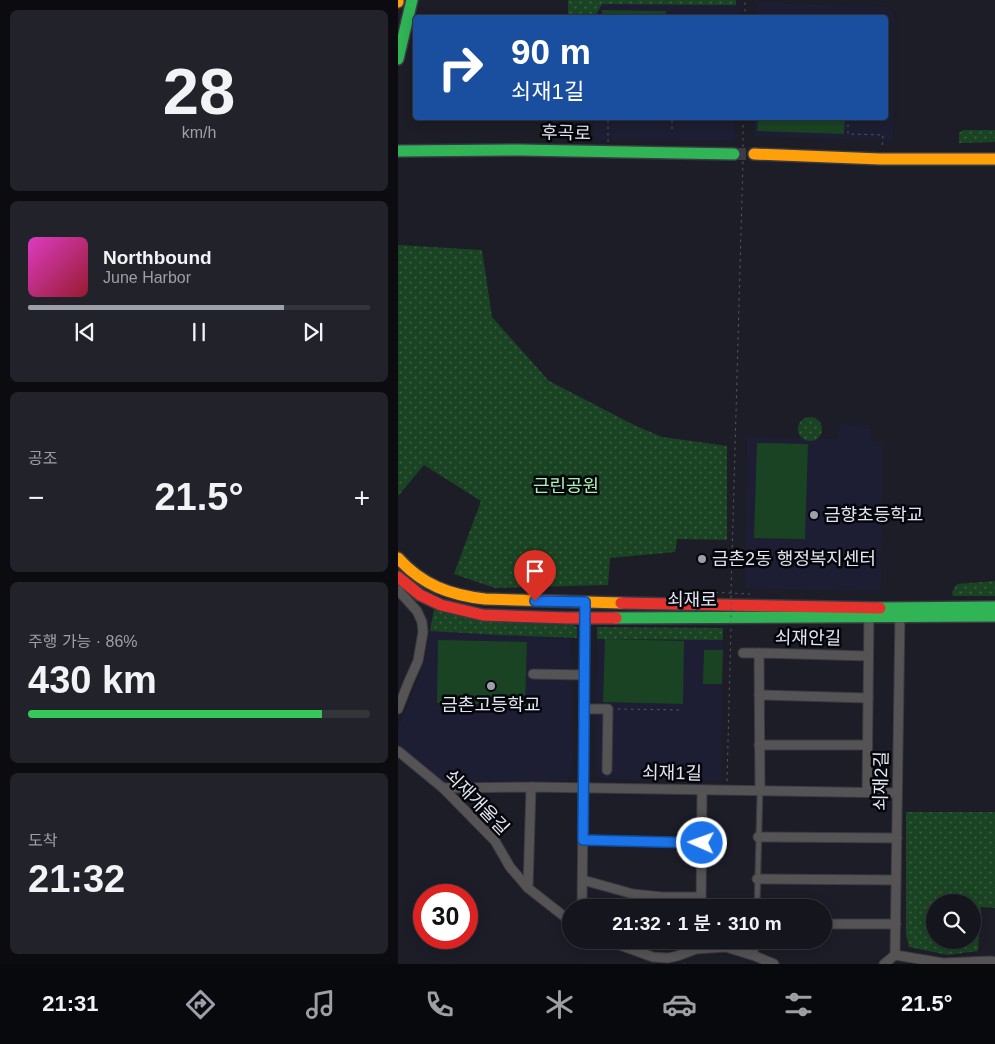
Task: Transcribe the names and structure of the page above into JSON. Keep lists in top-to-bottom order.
{
  "streets": {
    "street": [
      "후곡로",
      "쇠재로",
      "쇠재안길",
      "쇠재1길",
      "쇠재2길",
      "쇠재개울길"
    ]
  },
  "crossings": [
    ["쇠재안길", "쇠재1길"],
    ["쇠재1길", "쇠재개울길"]
  ],
  "parks": ["근린공원"],
  "places": ["금향초등학교", "금촌2동 행정복지센터", "금촌고등학교"],
  "page": {
    "tile": [
      ["28", "km/h"],
      "공조",
      ["주행 가능 · 86%", "430 km"],
      ["도착", "21:32"]
    ],
    "turn": ["90 m", "쇠재1길"],
    "song": ["Northbound", "June Harbor"],
    "heat": ["−", "21.5°", "+"],
    "limit": "30",
    "trip": "21:32 · 1 분 · 310 m",
    "tabs": ["21:31", "21.5°"]
  }
}
